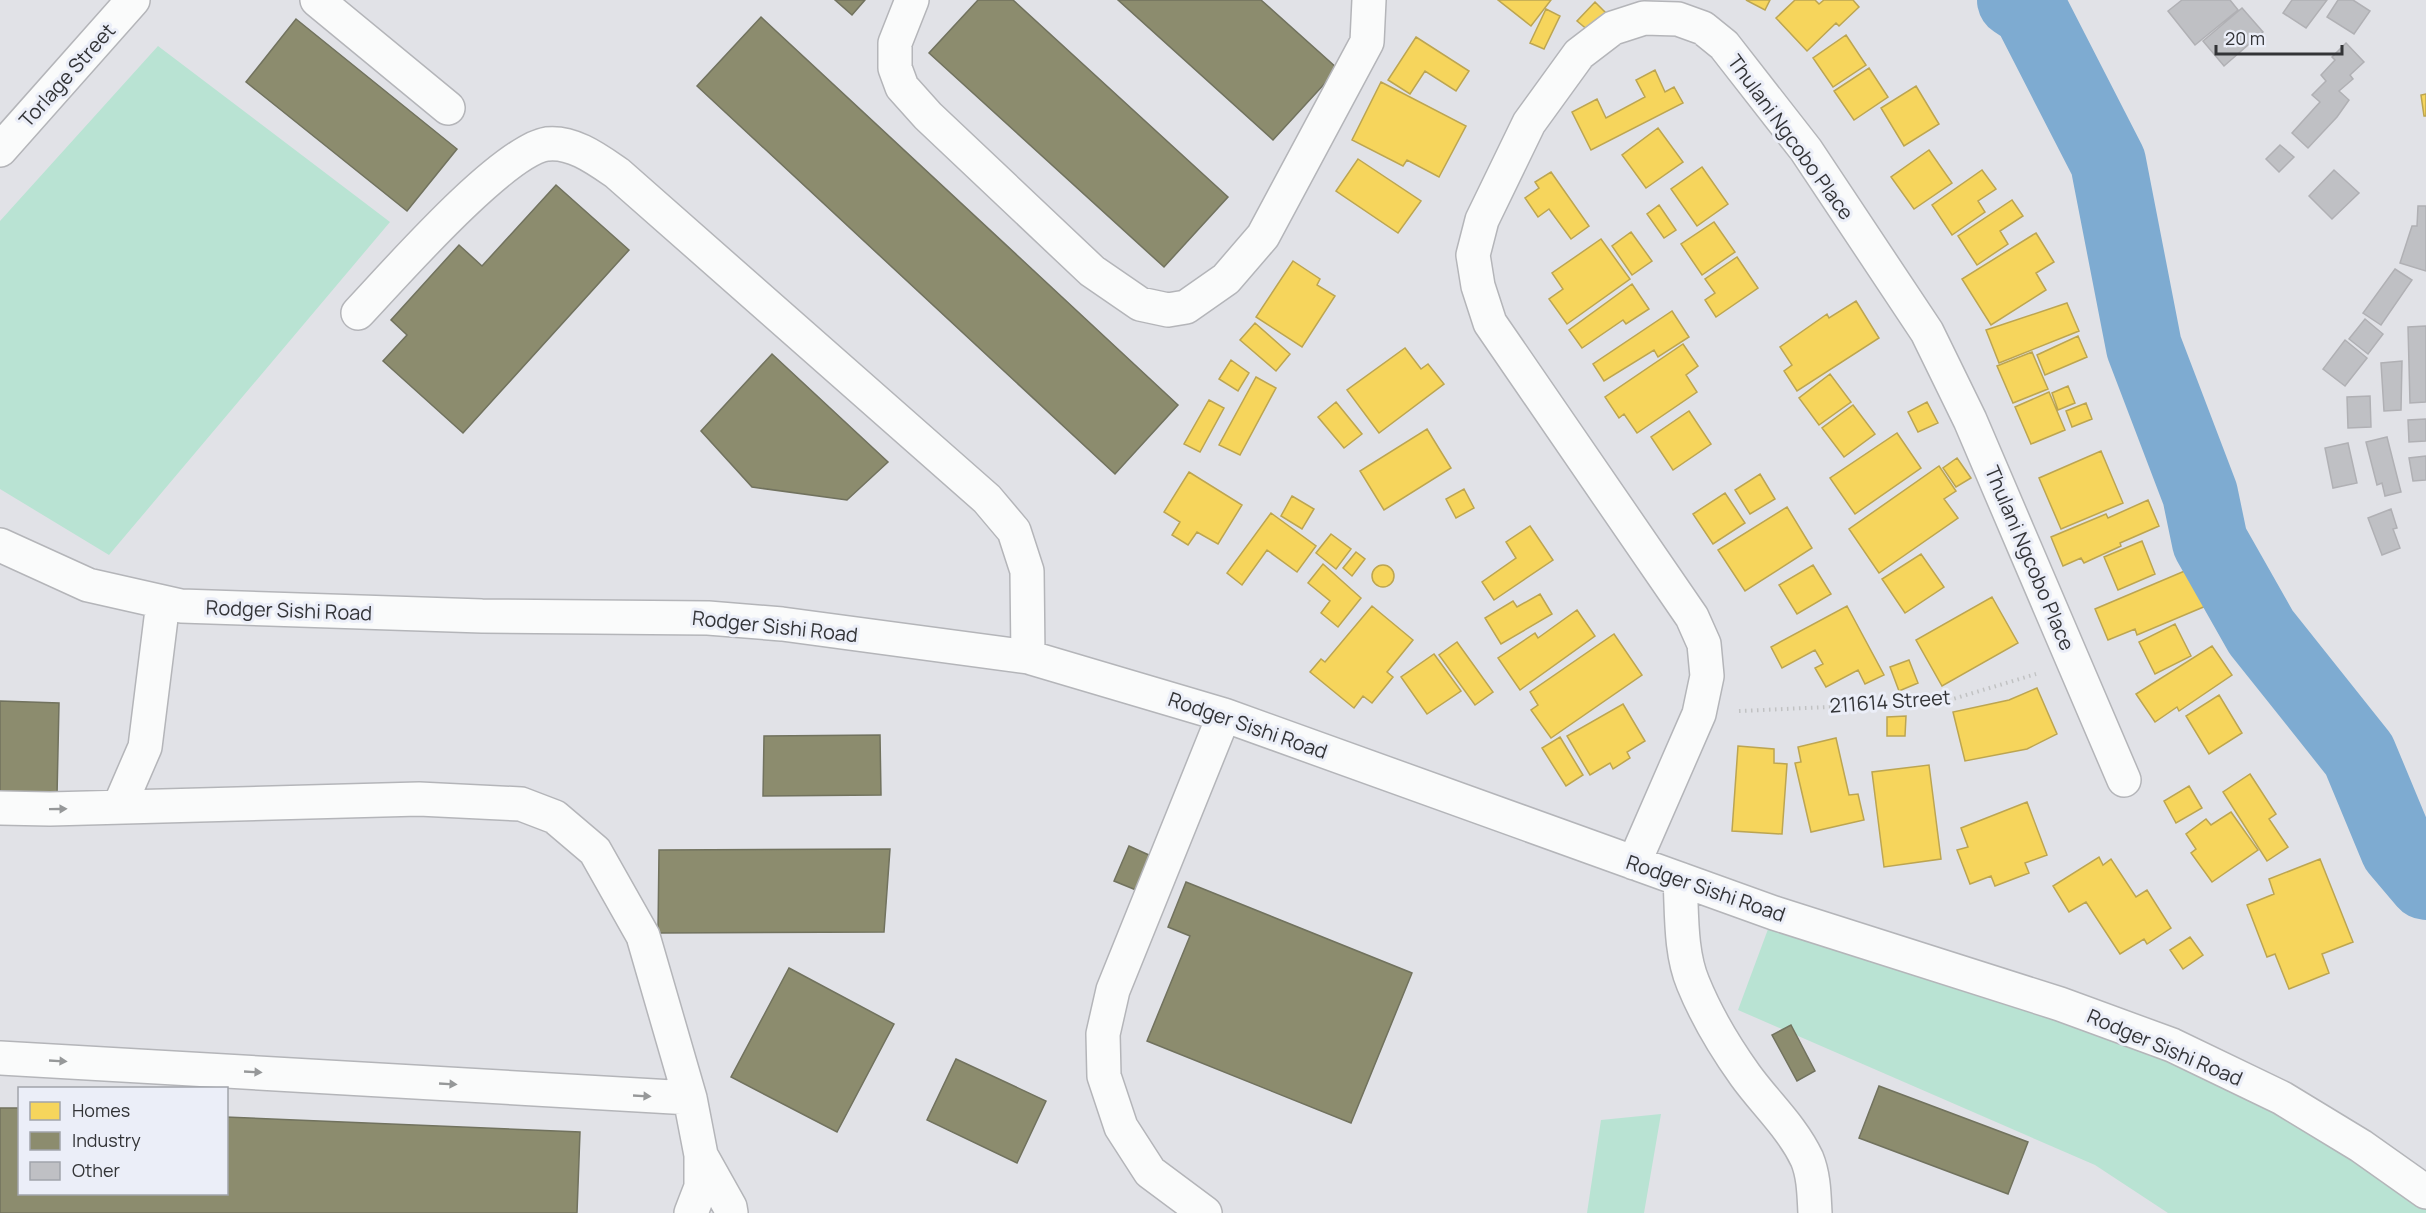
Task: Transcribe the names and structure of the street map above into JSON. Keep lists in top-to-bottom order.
{
  "streets": {
    "street": ["Torlage Street", "Thulani Ngcobo Place", "Rodger Sishi Road"],
    "path": ["211614 Street"]
  },
  "crossings": [
    ["Thulani Ngcobo Place", "Rodger Sishi Road"],
    ["Thulani Ngcobo Place", "211614 Street"]
  ],
  "legend": ["Homes", "Industry", "Other"],
  "scale_bar": "20 m"
}
